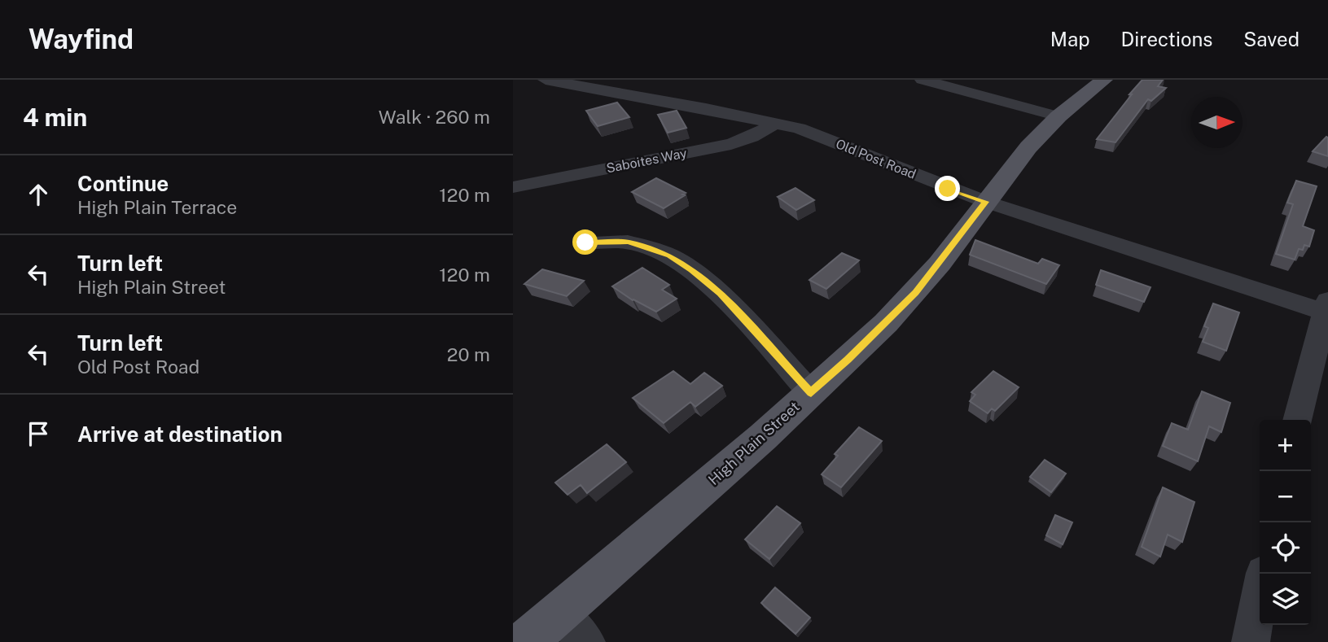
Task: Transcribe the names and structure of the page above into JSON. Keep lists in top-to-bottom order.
{
  "streets": {
    "main road": ["High Plain Street"],
    "street": ["Old Post Road", "Saboites Way"]
  },
  "crossings": [
    ["Old Post Road", "Saboites Way"],
    ["Old Post Road", "High Plain Street"]
  ],
  "north": "right",
  "page": {
    "header": "Wayfind",
    "nav": ["Map", "Directions", "Saved"],
    "heading": ["4 min", "Walk · 260 m"],
    "list": [
      ["Continue", "High Plain Terrace", "120 m"],
      ["Turn left", "High Plain Street", "120 m"],
      ["Turn left", "Old Post Road", "20 m"],
      "Arrive at destination"
    ],
    "map_buttons": ["+", "−"]
  }
}
